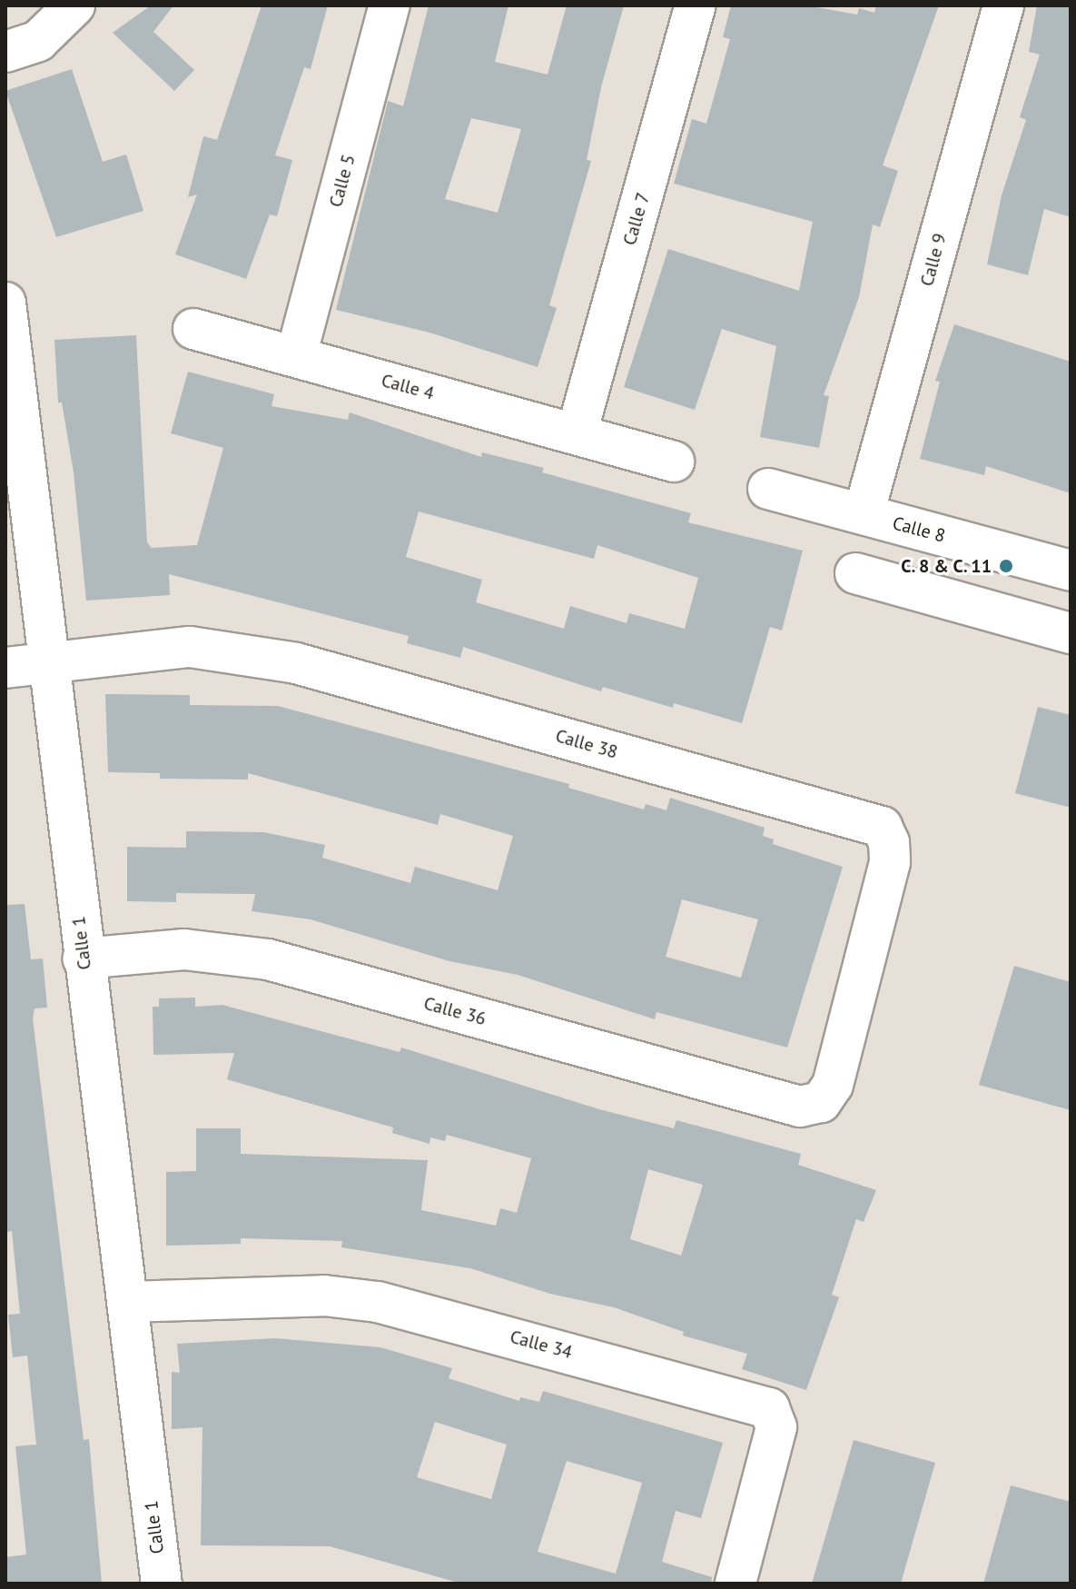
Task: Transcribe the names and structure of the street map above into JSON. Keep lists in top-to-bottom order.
{
  "streets": {
    "street": [
      "Calle 5",
      "Calle 7",
      "Calle 9",
      "Calle 4",
      "Calle 8",
      "Calle 38",
      "Calle 1",
      "Calle 36",
      "Calle 34"
    ]
  },
  "crossings": [
    ["Calle 5", "Calle 4"],
    ["Calle 7", "Calle 4"],
    ["Calle 9", "Calle 8"],
    ["Calle 38", "Calle 1"],
    ["Calle 38", "Calle 36"],
    ["Calle 1", "Calle 36"],
    ["Calle 1", "Calle 34"]
  ],
  "places": ["C. 8 & C. 11"]
}
